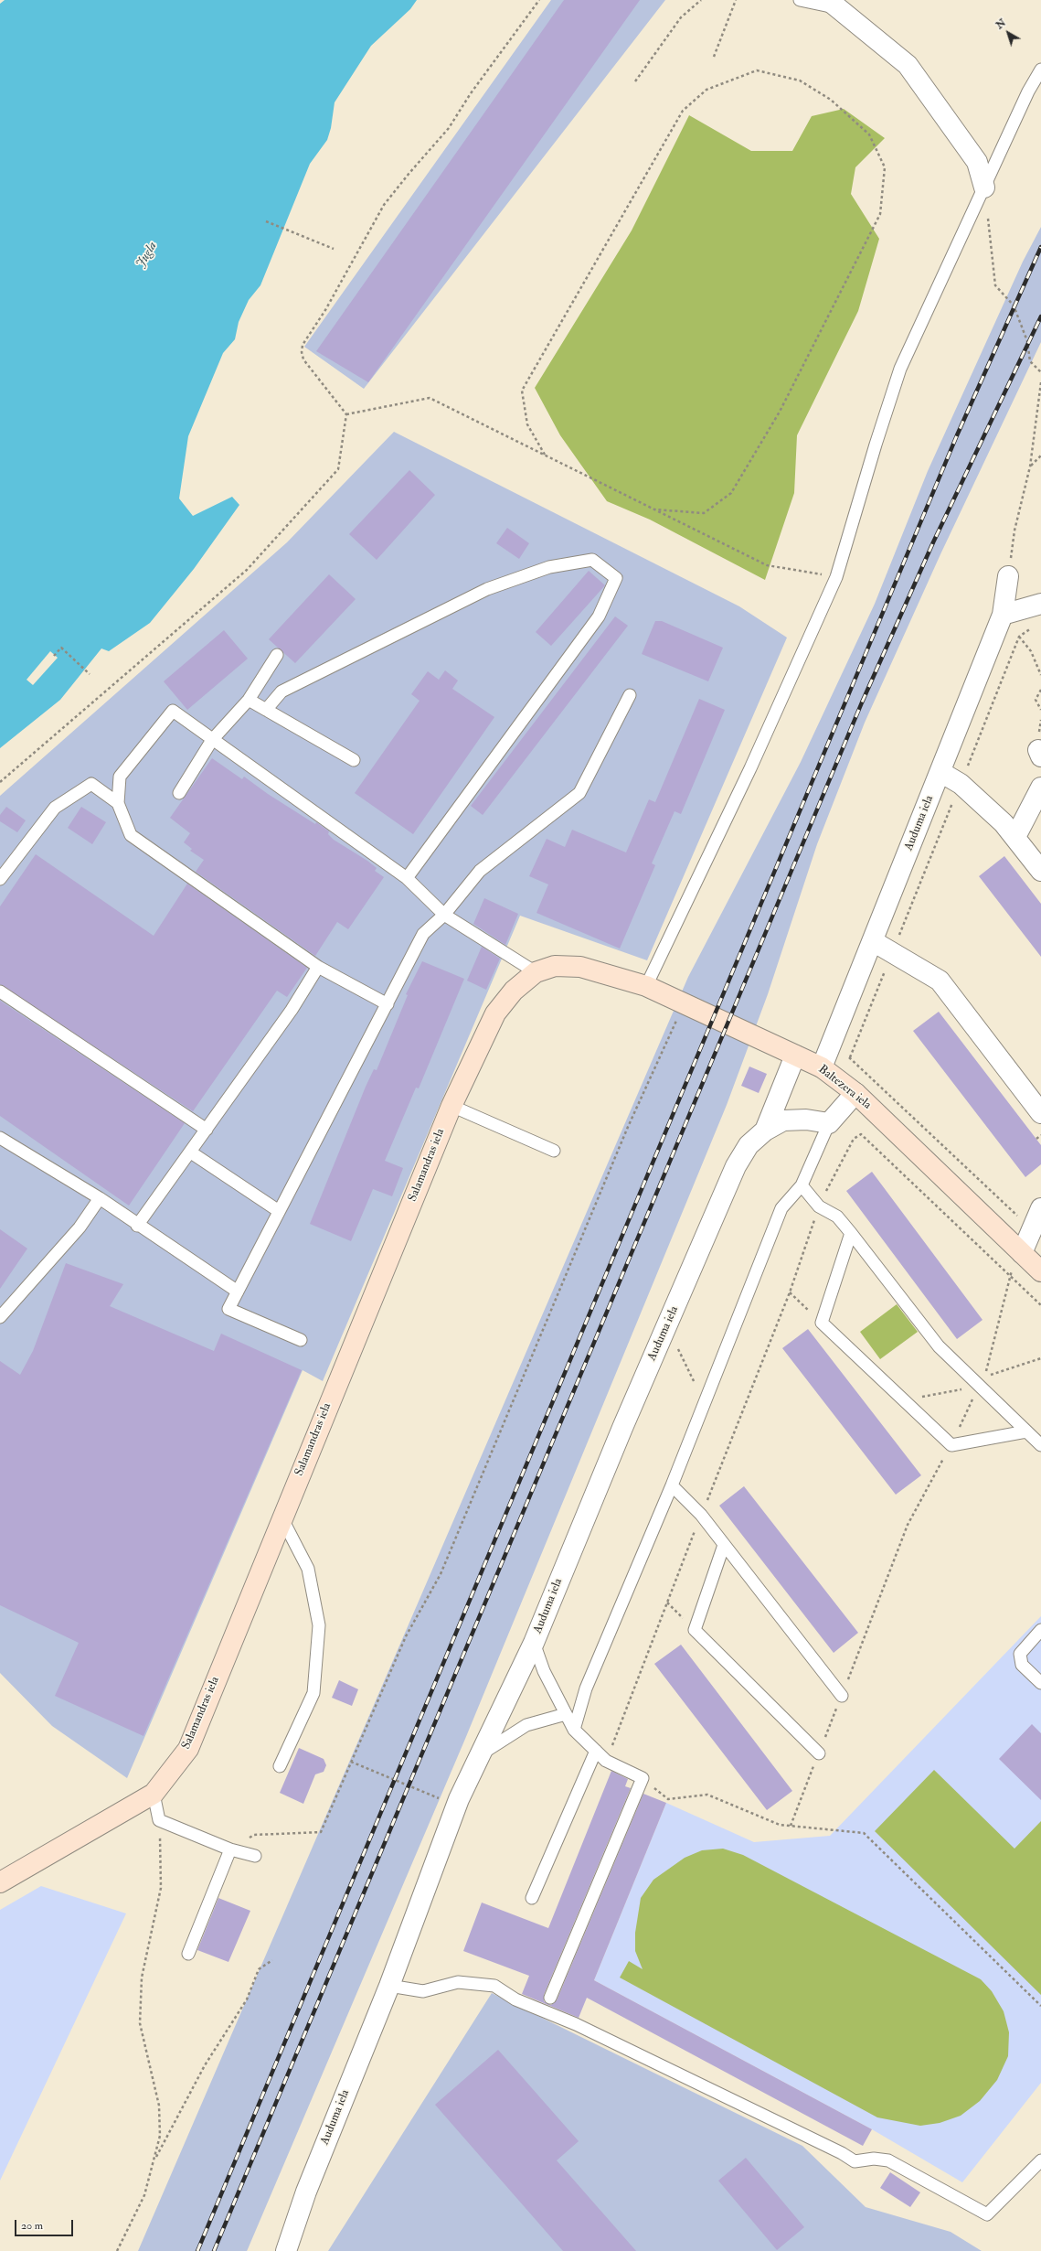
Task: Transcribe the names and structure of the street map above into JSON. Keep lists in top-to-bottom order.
{
  "streets": {
    "street": ["Auduma iela", "Baltezera iela", "Salamandras iela"]
  },
  "crossings": [
    ["Auduma iela", "Baltezera iela"],
    ["Baltezera iela", "Salamandras iela"]
  ],
  "water": ["Jugla"],
  "scale_bar": "20 m",
  "north": "top left"
}
